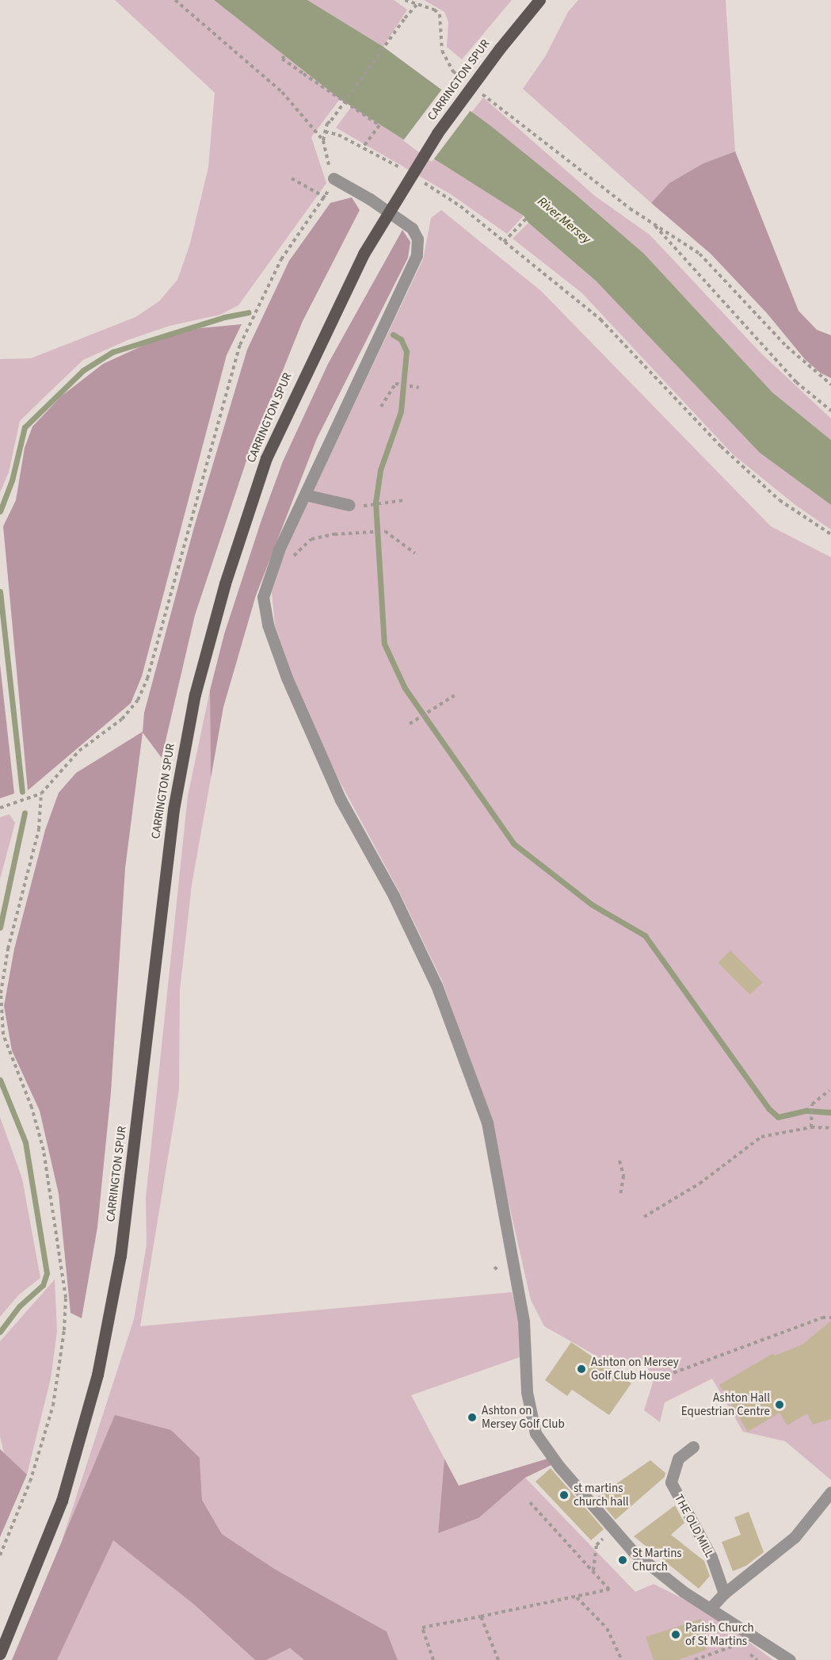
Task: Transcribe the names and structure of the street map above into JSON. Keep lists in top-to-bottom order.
{
  "streets": {
    "main road": ["CARRINGTON SPUR"],
    "street": ["THE OLD MILL"]
  },
  "water": ["River Mersey"],
  "places": [
    "Ashton on Mersey Golf Club House",
    "Ashton Hall Equestrian Centre",
    "Ashton on Mersey Golf Club",
    "st martins church hall",
    "St Martins Church",
    "Parish Church of St Martins"
  ]
}
